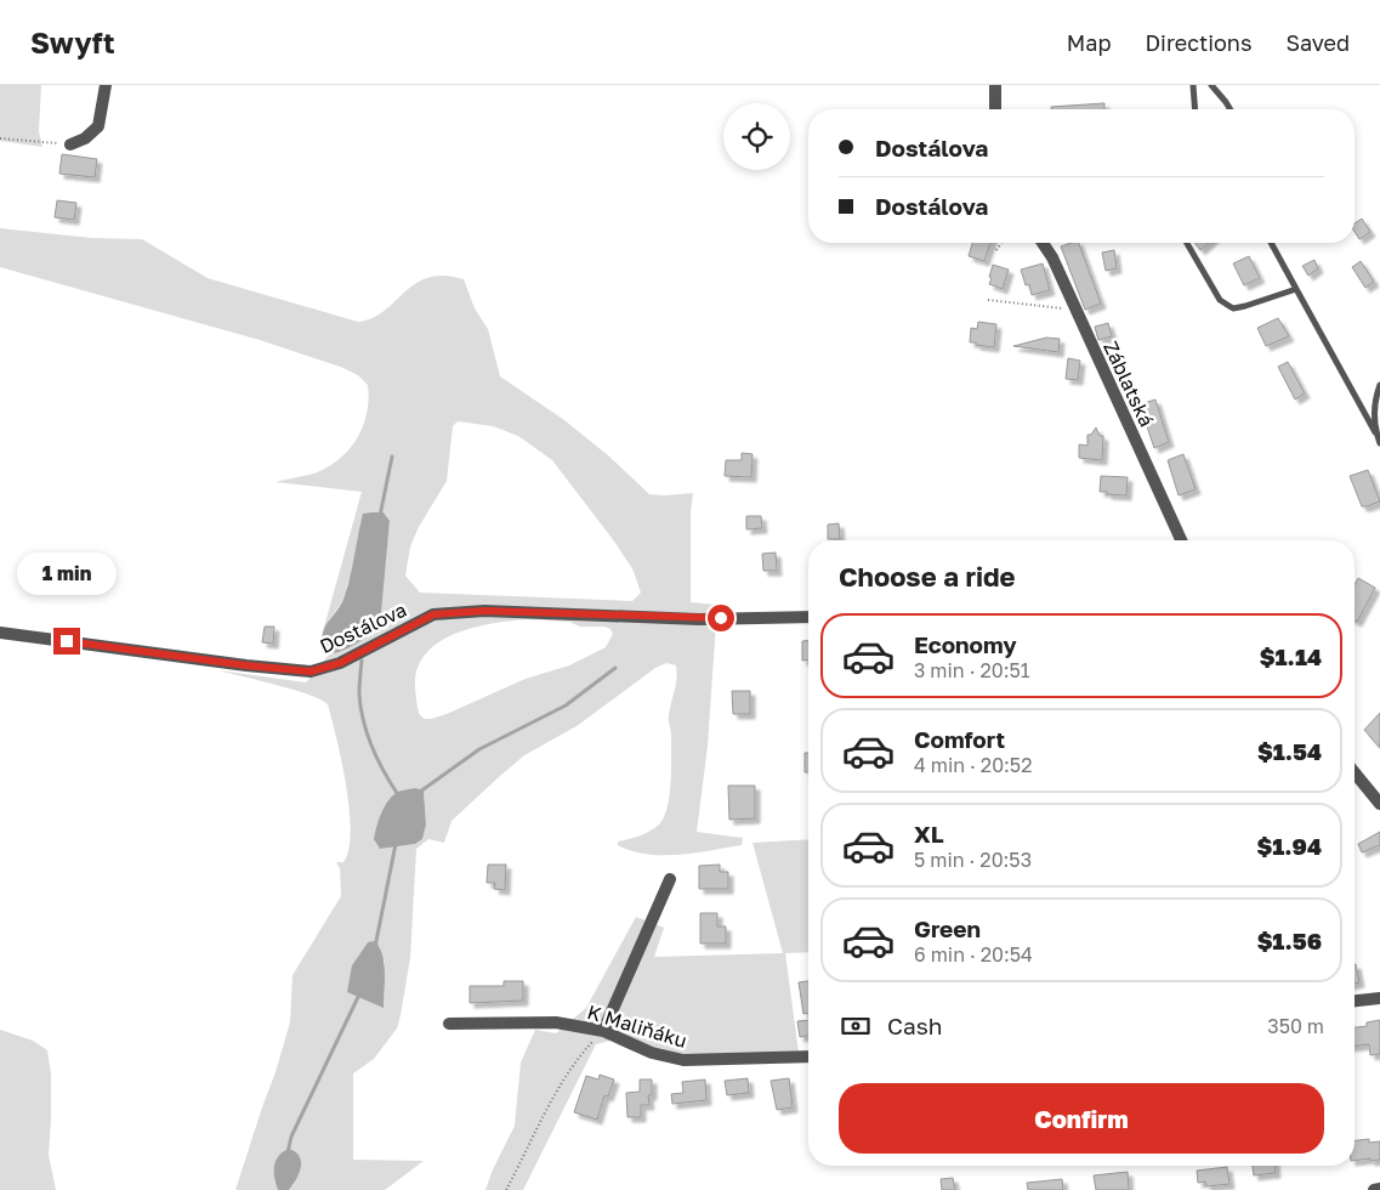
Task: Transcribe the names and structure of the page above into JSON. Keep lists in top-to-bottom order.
{
  "streets": {
    "street": ["Záblatská", "Dostálova", "K Maliňáku"]
  },
  "page": {
    "header": "Swyft",
    "nav": ["Map", "Directions", "Saved"],
    "banner": ["Dostálova", "Dostálova"],
    "heading": "Choose a ride",
    "bubble": "1 min",
    "list": [
      {
        "name": "Economy",
        "note": "3 min · 20:51",
        "value": "$1.14"
      },
      {
        "name": "Comfort",
        "note": "4 min · 20:52",
        "value": "$1.54"
      },
      {
        "name": "XL",
        "note": "5 min · 20:53",
        "value": "$1.94"
      },
      {
        "name": "Green",
        "note": "6 min · 20:54",
        "value": "$1.56"
      }
    ],
    "pay": ["Cash", "350 m"],
    "buttons": "Confirm"
  }
}
